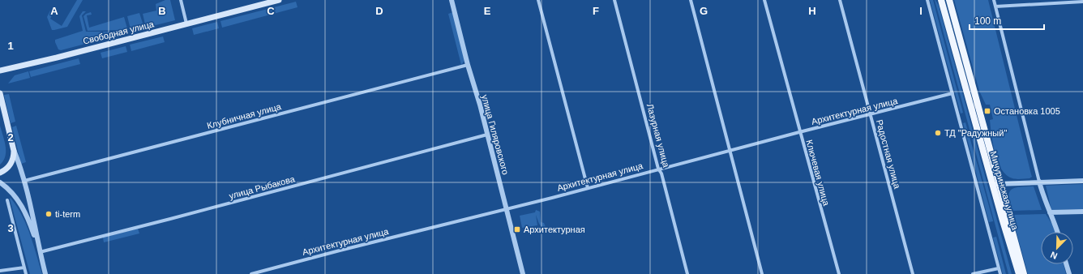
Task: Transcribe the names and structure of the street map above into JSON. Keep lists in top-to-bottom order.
{
  "streets": {
    "main road": ["Свободная улица", "Мичуринская улица"],
    "street": [
      "Архитектурная улица",
      "Клубничная улица",
      "улица Гиляровского",
      "Лазурная улица",
      "Радостная улица",
      "Ключевая улица",
      "улица Рыбакова"
    ]
  },
  "crossings": [
    ["Архитектурная улица", "улица Гиляровского"],
    ["Архитектурная улица", "Лазурная улица"],
    ["Архитектурная улица", "Радостная улица"],
    ["Архитектурная улица", "Ключевая улица"],
    ["Клубничная улица", "улица Гиляровского"],
    ["улица Гиляровского", "улица Рыбакова"]
  ],
  "places": {
    "transit": ["Остановка 1005", "Архитектурная"],
    "other": ["ТД \"Радужный\"", "ti-term"]
  },
  "scale_bar": "100 m",
  "north": "bottom left",
  "grid": {
    "columns": [
      "A",
      "B",
      "C",
      "D",
      "E",
      "F",
      "G",
      "H",
      "I"
    ],
    "rows": ["1", "2", "3"]
  }
}
